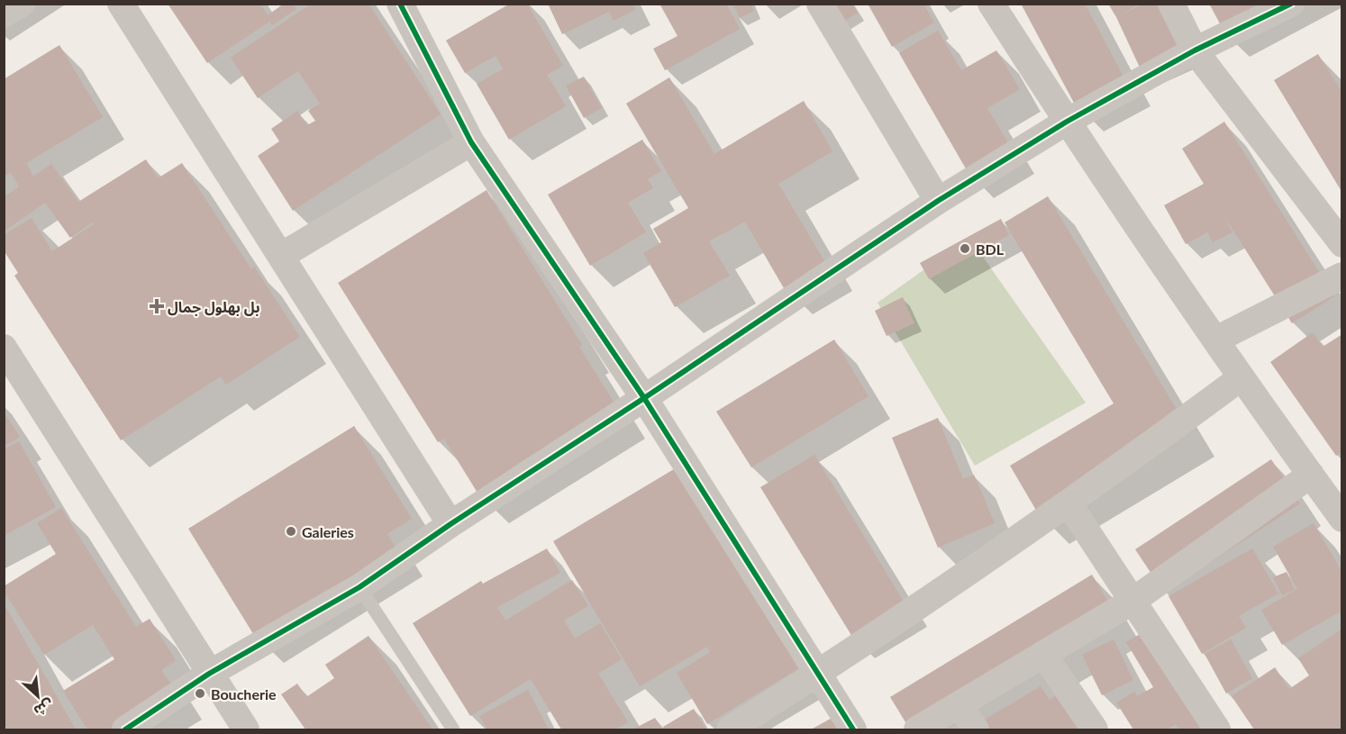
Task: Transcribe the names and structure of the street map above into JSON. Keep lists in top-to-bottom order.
{
  "places": {
    "other": ["BDL", "Galeries", "Boucherie"],
    "health": ["بل بهلول جمال"]
  },
  "north": "bottom right"
}
